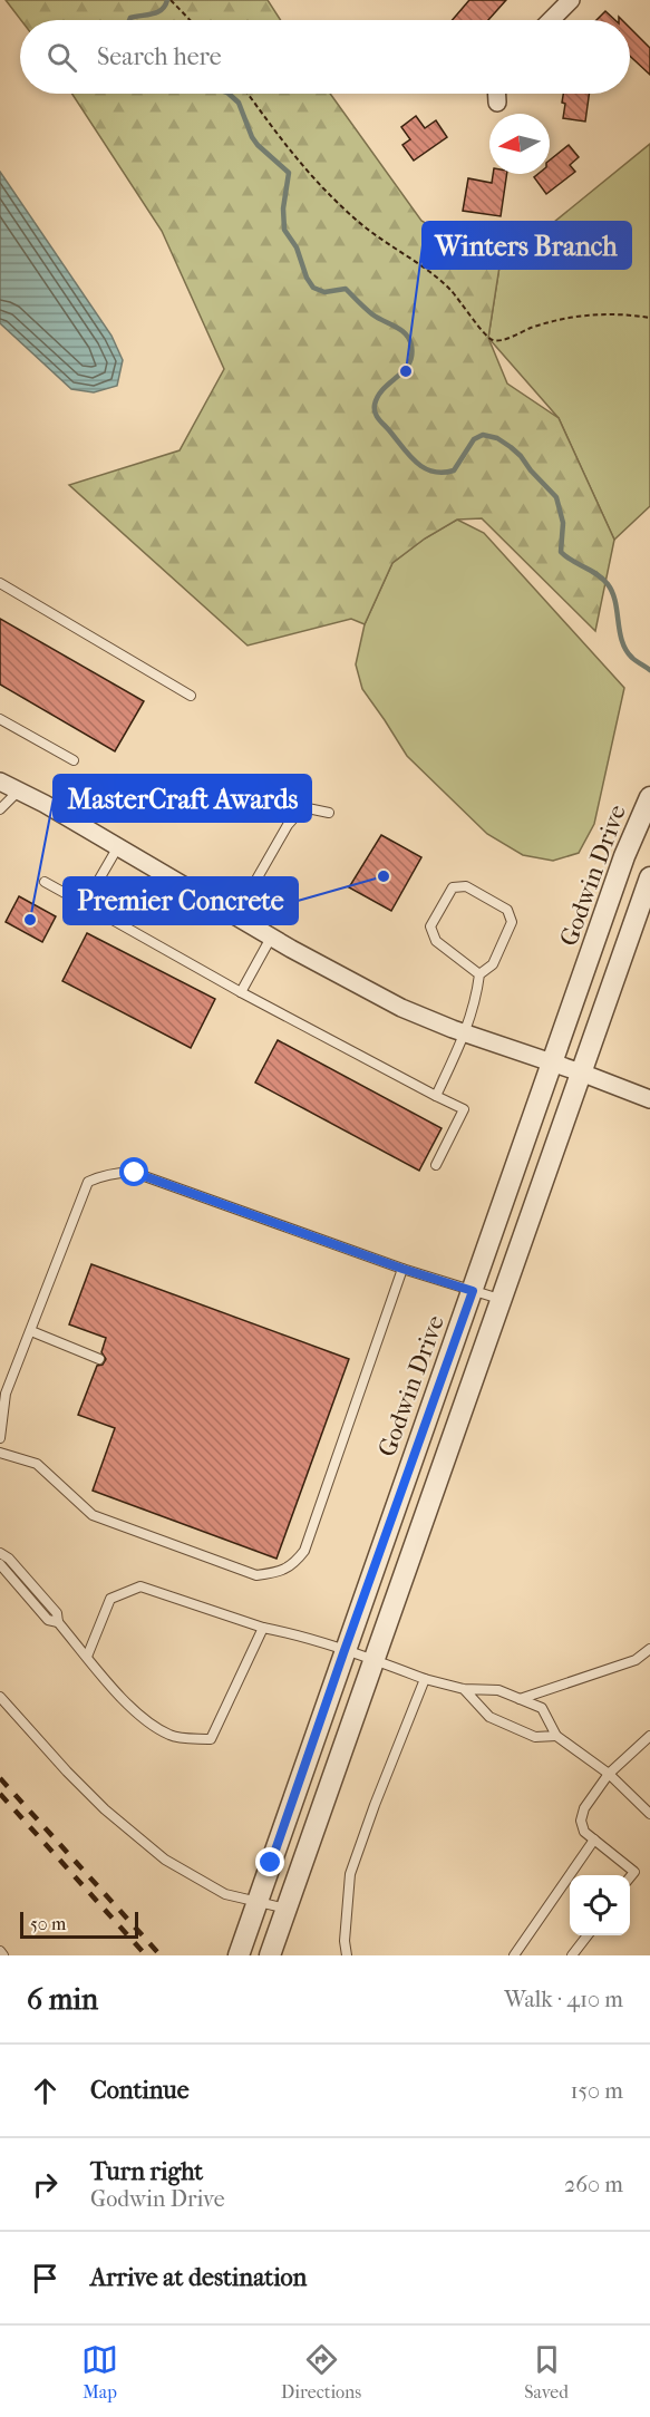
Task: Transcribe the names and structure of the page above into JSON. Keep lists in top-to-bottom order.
{
  "streets": {
    "street": ["Godwin Drive"]
  },
  "places": ["Winters Branch", "Premier Concrete", "MasterCraft Awards"],
  "scale_bar": "50 m",
  "north": "left",
  "page": {
    "search": "Search here",
    "scale": "50 m",
    "heading": ["6 min", "Walk · 410 m"],
    "list": [
      ["Continue", "150 m"],
      ["Turn right", "Godwin Drive", "260 m"],
      "Arrive at destination"
    ],
    "nav": ["Map", "Directions", "Saved"]
  }
}
